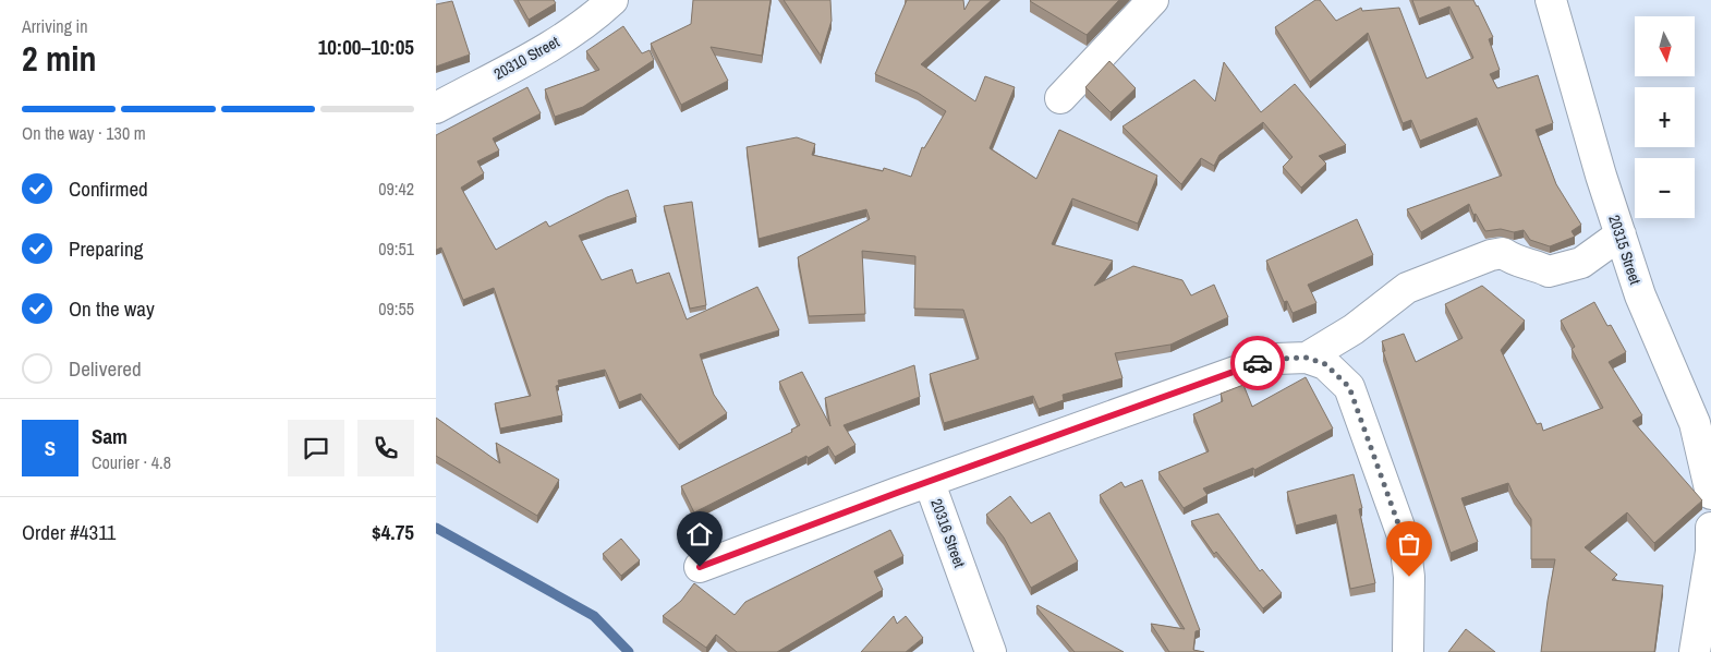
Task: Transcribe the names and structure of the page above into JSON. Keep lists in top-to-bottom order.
{
  "streets": {
    "street": ["20310 Street", "20315 Street", "20316 Street"]
  },
  "north": "bottom",
  "page": {
    "heading": ["2 min", "Arriving in", "10:00–10:05"],
    "panel": [
      "Sam",
      "Courier · 4.8",
      "Order #4311",
      "$4.75"
    ],
    "map_buttons": ["+", "−"],
    "bar": "On the way · 130 m",
    "list": [
      ["Confirmed", "09:42"],
      ["Preparing", "09:51"],
      ["On the way", "09:55"],
      "Delivered"
    ],
    "round": "S"
  }
}
